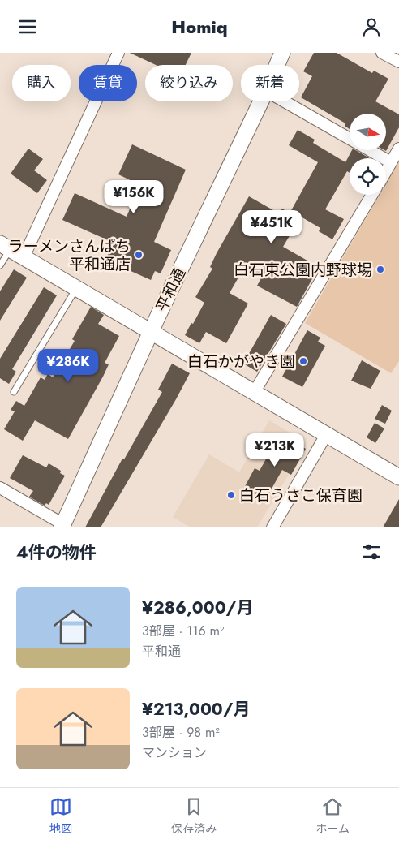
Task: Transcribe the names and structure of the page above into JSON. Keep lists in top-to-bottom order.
{
  "streets": {
    "street": ["平和通"]
  },
  "places": [
    "ラーメンさんぱち 平和通店",
    "白石東公園内野球場",
    "白石かがやき園",
    "白石うさこ保育園"
  ],
  "north": "right",
  "page": {
    "header": "Homiq",
    "chip": [
      "購入",
      "賃貸",
      "絞り込み",
      "新着"
    ],
    "price": [
      "¥156K",
      "¥451K",
      "¥286K",
      "¥213K"
    ],
    "heading": "4件の物件",
    "list": [
      {
        "name": "¥286,000/月",
        "note": "3部屋 · 116 m² · 平和通"
      },
      {
        "name": "¥213,000/月",
        "note": "3部屋 · 98 m² · マンション"
      }
    ],
    "tabs": ["地図", "保存済み", "ホーム"]
  }
}
